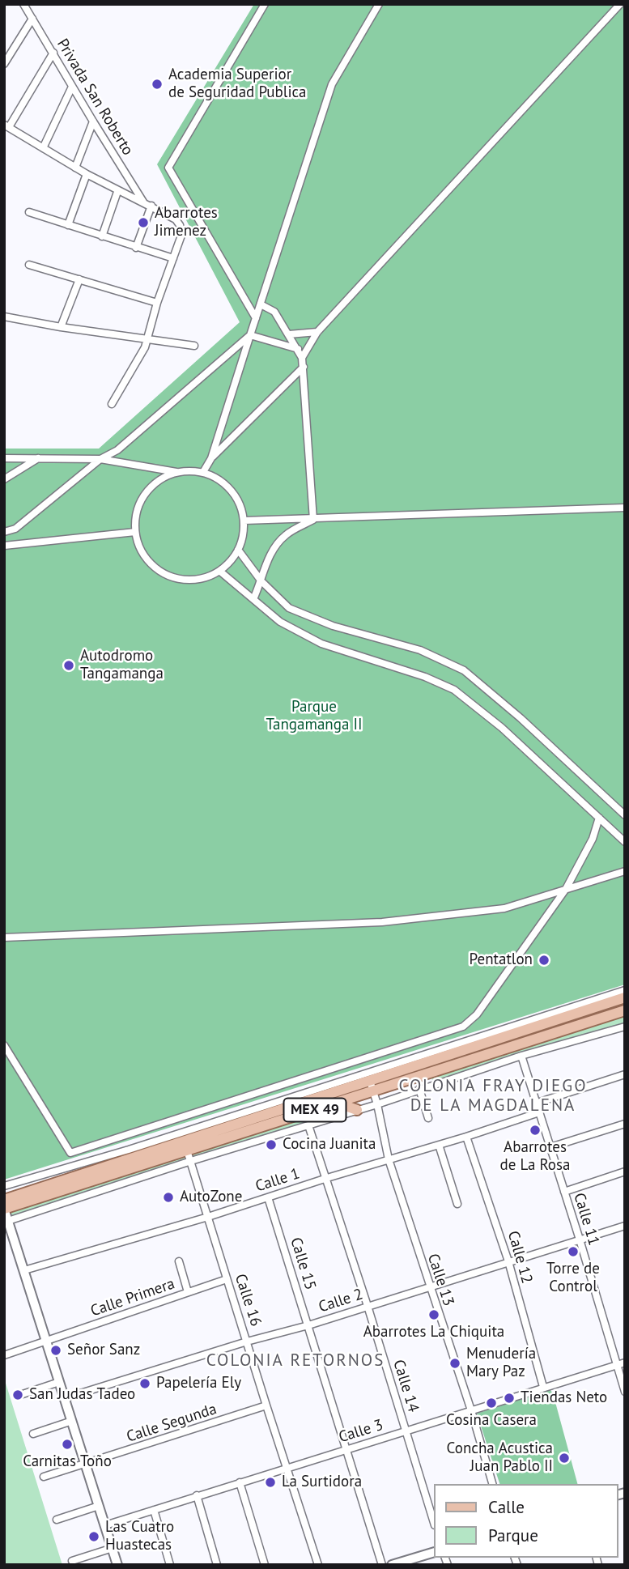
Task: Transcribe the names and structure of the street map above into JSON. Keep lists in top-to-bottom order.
{
  "streets": {
    "main road": ["MEX 49"],
    "street": [
      "Privada San Roberto",
      "Calle 1",
      "Calle 11",
      "Calle 12",
      "Calle 15",
      "Calle 13",
      "Calle Primera",
      "Calle 16",
      "Calle 2",
      "Calle 14",
      "Calle Segunda",
      "Calle 3"
    ]
  },
  "crossings": [
    ["MEX 49", "Calle 13"],
    ["MEX 49", "Calle 16"],
    ["Calle 1", "Calle 11"],
    ["Calle 1", "Calle 12"],
    ["Calle 1", "Calle 15"],
    ["Calle 1", "Calle 13"],
    ["Calle 1", "Calle 16"],
    ["Calle 1", "Calle 14"],
    ["Calle 11", "Calle 2"],
    ["Calle 11", "Calle 3"],
    ["Calle 12", "Calle 2"],
    ["Calle 12", "Calle 3"],
    ["Calle 15", "Calle 2"],
    ["Calle 15", "Calle 3"],
    ["Calle 13", "Calle 2"],
    ["Calle 13", "Calle 3"],
    ["Calle Primera", "Calle 16"],
    ["Calle 16", "Calle 2"],
    ["Calle 16", "Calle Segunda"],
    ["Calle 16", "Calle 3"],
    ["Calle 2", "Calle 14"],
    ["Calle 14", "Calle 3"]
  ],
  "districts": ["COLONIA FRAY DIEGO DE LA MAGDALENA", "COLONIA RETORNOS"],
  "parks": ["Parque Tangamanga II"],
  "places": [
    "Academia Superior de Seguridad Publica",
    "Abarrotes Jimenez",
    "Autodromo Tangamanga",
    "Pentatlon",
    "Abarrotes de La Rosa",
    "Cocina Juanita",
    "AutoZone",
    "Torre de Control",
    "Abarrotes La Chiquita",
    "Señor Sanz",
    "Menudería Mary Paz",
    "Papelería Ely",
    "San Judas Tadeo",
    "Tiendas Neto",
    "Cosina Casera",
    "Carnitas Toño",
    "Concha Acustica Juan Pablo II",
    "La Surtidora",
    "Las Cuatro Huastecas"
  ],
  "legend": ["Calle", "Parque"]
}
